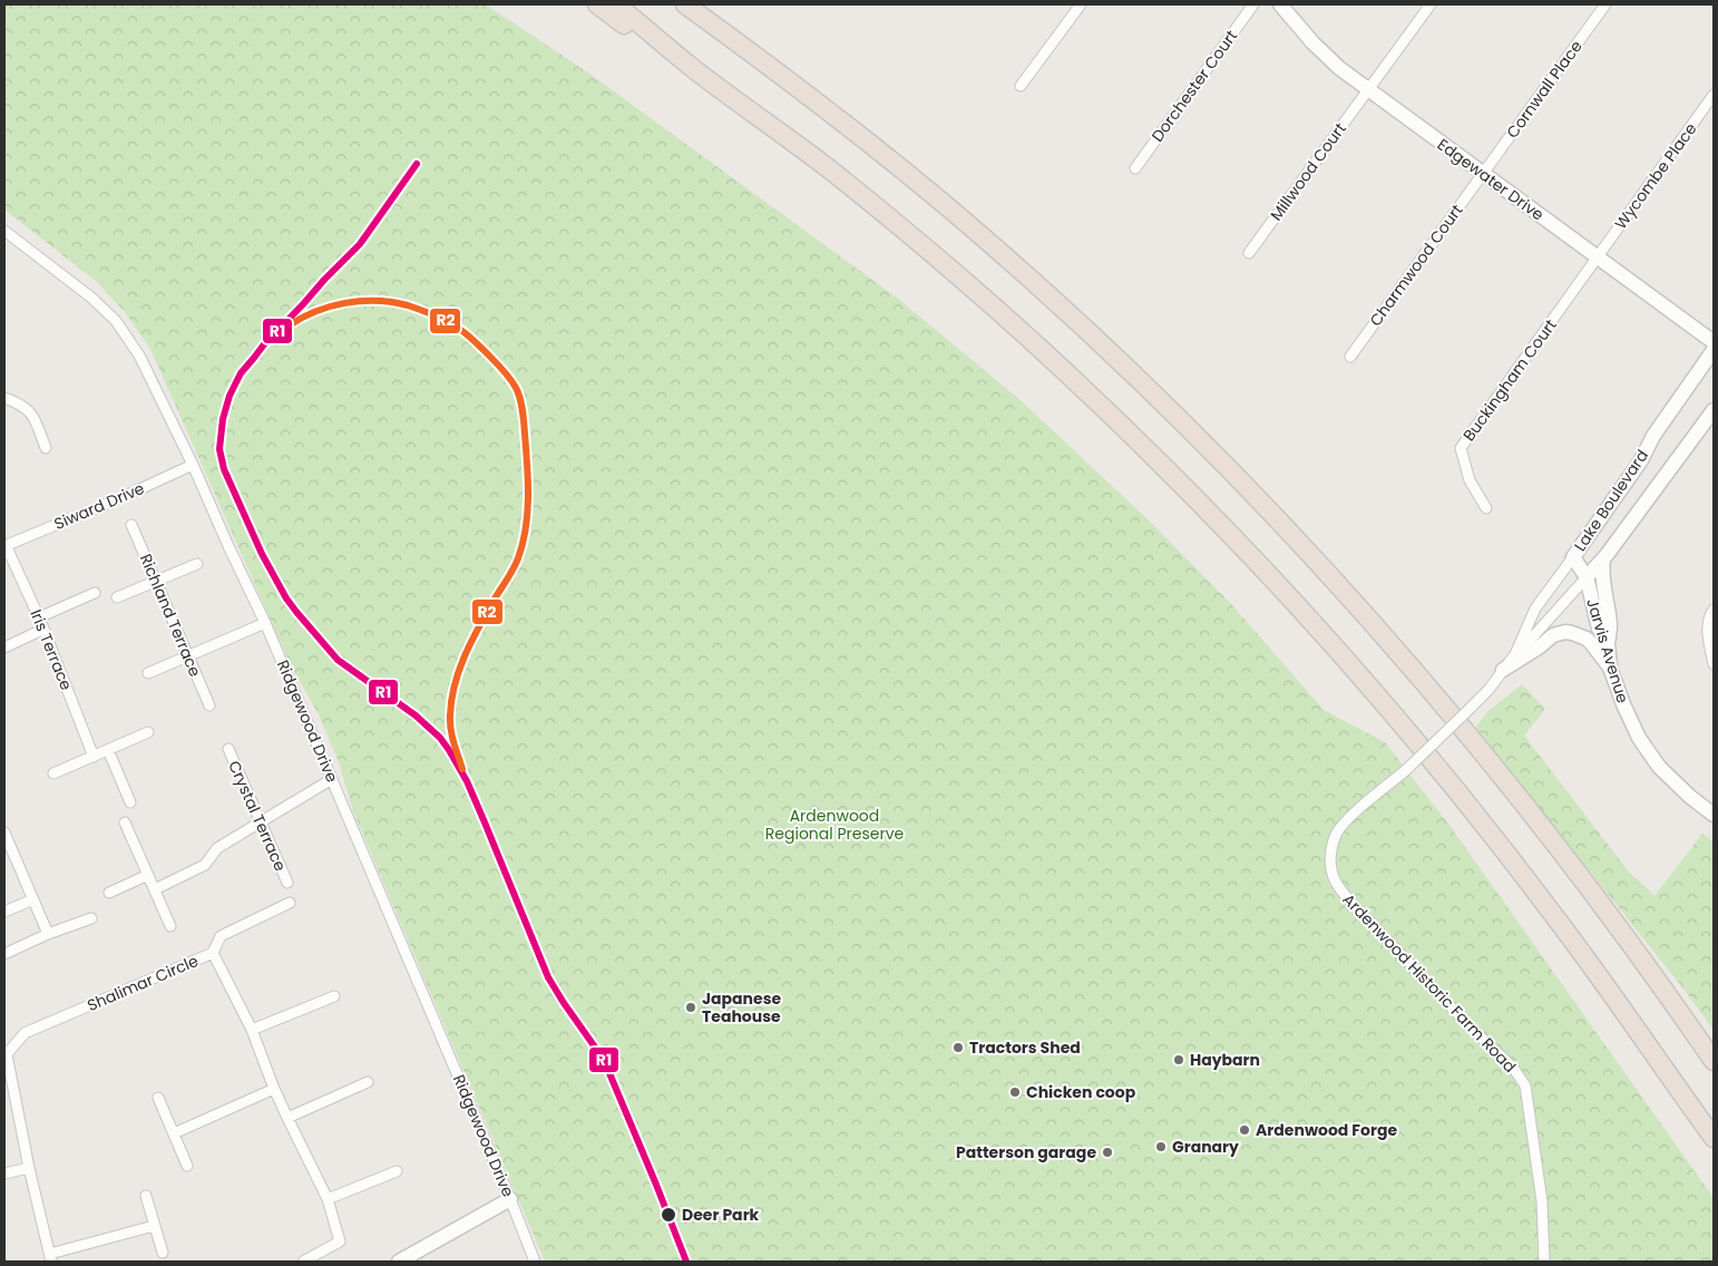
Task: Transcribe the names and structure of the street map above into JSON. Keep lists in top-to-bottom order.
{
  "streets": {
    "street": [
      "Dorchester Court",
      "Cornwall Place",
      "Millwood Court",
      "Wycombe Place",
      "Edgewater Drive",
      "Charmwood Court",
      "Buckingham Court",
      "Lake Boulevard",
      "Siward Drive",
      "Richland Terrace",
      "Iris Terrace",
      "Jarvis Avenue",
      "Ridgewood Drive",
      "Crystal Terrace",
      "Shalimar Circle",
      "Ardenwood Historic Farm Road"
    ]
  },
  "crossings": [
    ["Cornwall Place", "Edgewater Drive"],
    ["Cornwall Place", "Charmwood Court"],
    ["Millwood Court", "Edgewater Drive"],
    ["Wycombe Place", "Edgewater Drive"],
    ["Wycombe Place", "Buckingham Court"],
    ["Edgewater Drive", "Charmwood Court"],
    ["Edgewater Drive", "Buckingham Court"],
    ["Lake Boulevard", "Jarvis Avenue"],
    ["Lake Boulevard", "Ardenwood Historic Farm Road"],
    ["Siward Drive", "Iris Terrace"],
    ["Siward Drive", "Ridgewood Drive"]
  ],
  "parks": ["Ardenwood Regional Preserve"],
  "places": [
    "Japanese Teahouse",
    "Tractors Shed",
    "Haybarn",
    "Chicken coop",
    "Ardenwood Forge",
    "Granary",
    "Patterson garage",
    "Deer Park"
  ],
  "lines": ["transit line R1", "transit line R2"]
}
